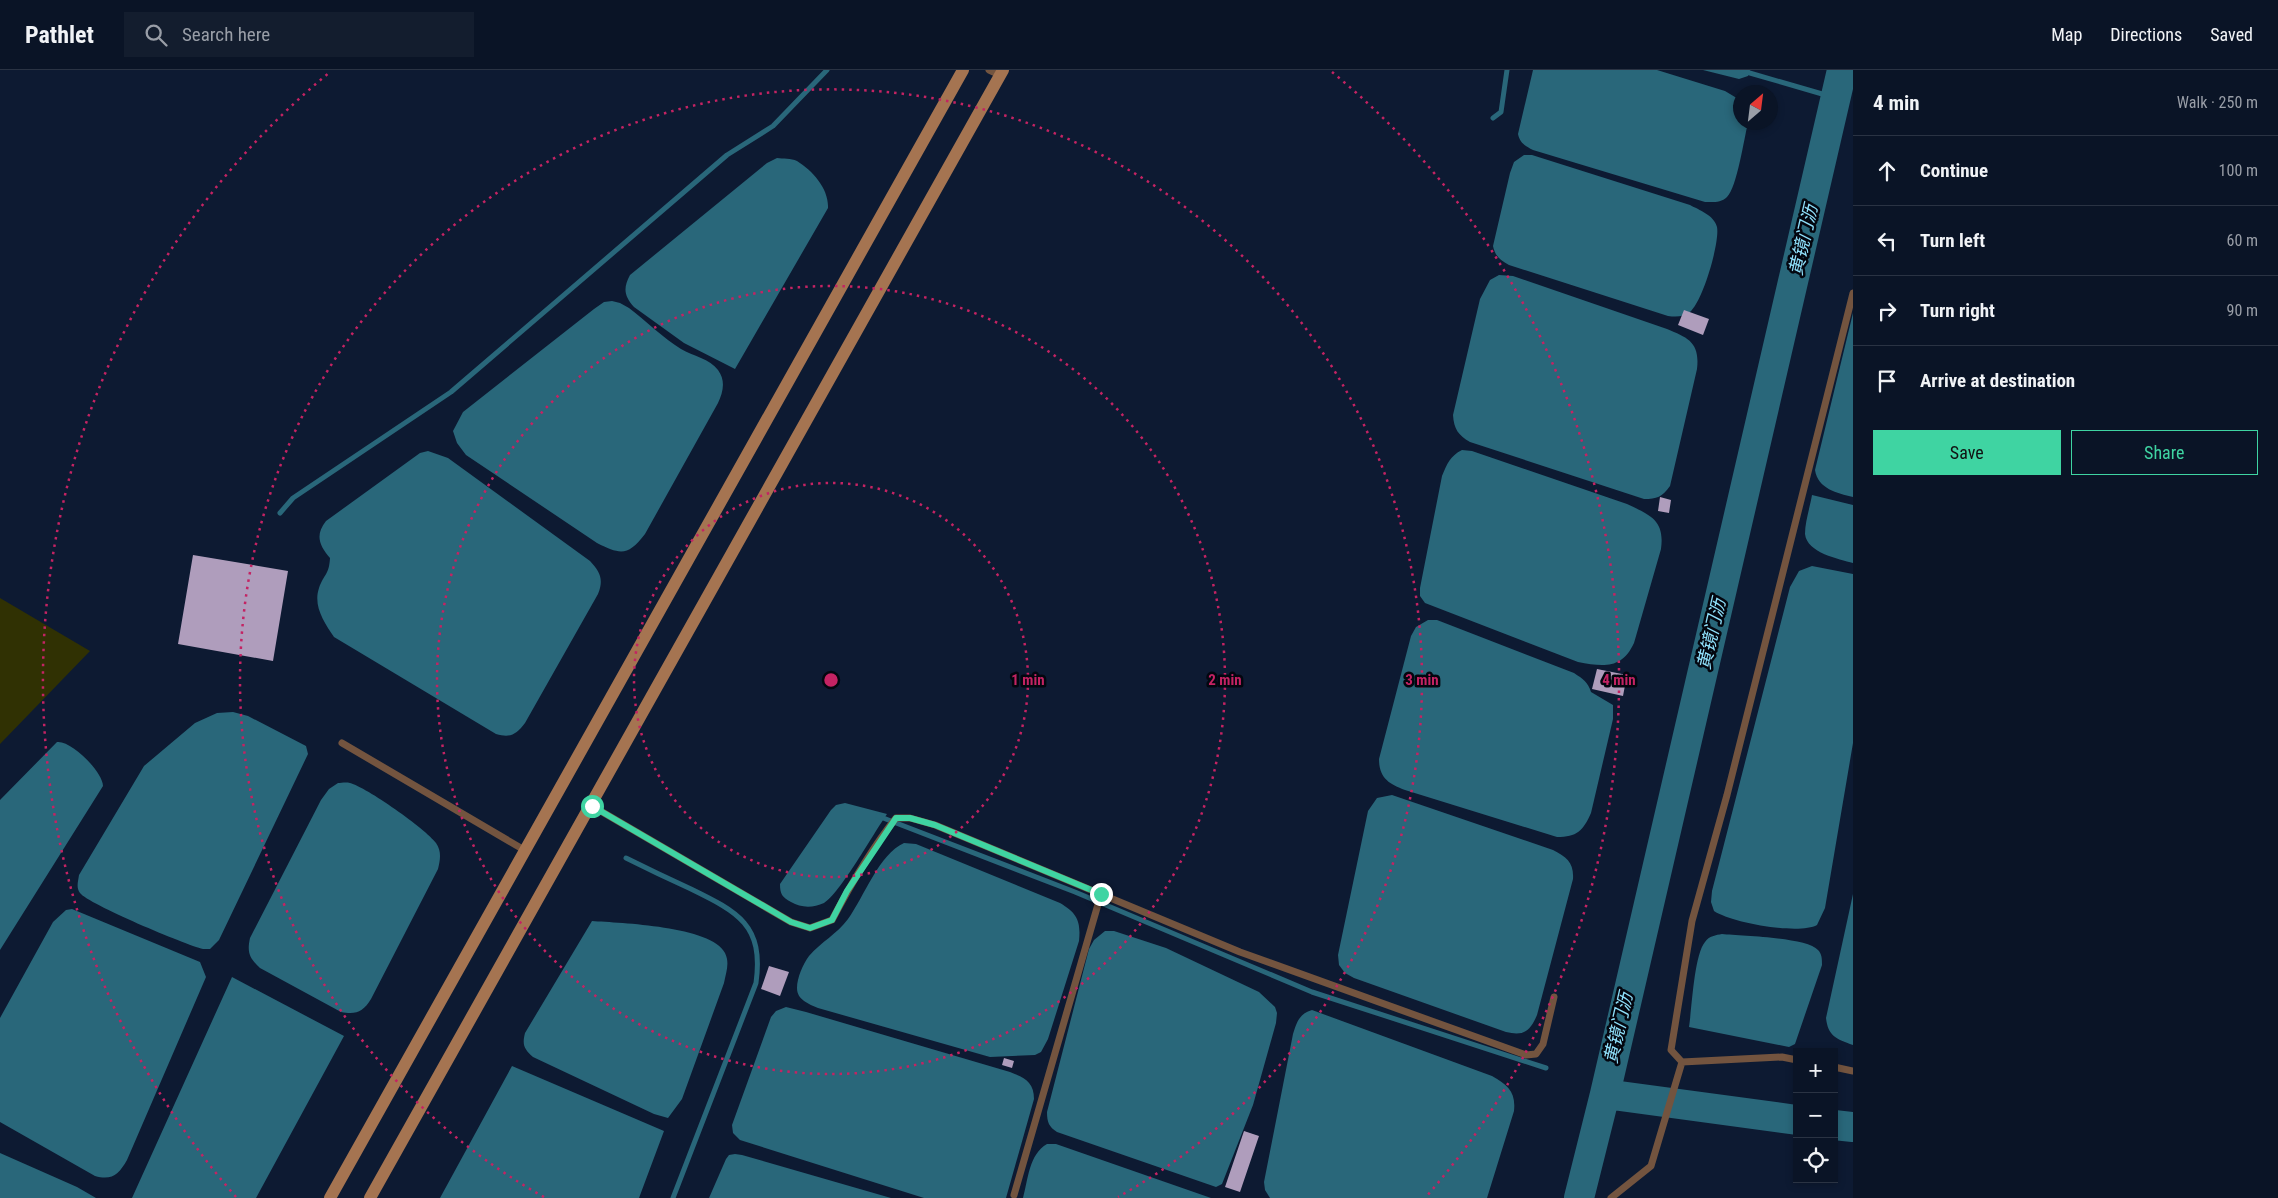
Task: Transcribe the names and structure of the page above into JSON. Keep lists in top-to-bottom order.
{
  "water": ["黄镜门沥"],
  "north": "top right",
  "page": {
    "header": "Pathlet",
    "search": "Search here",
    "nav": ["Map", "Directions", "Saved"],
    "heading": ["4 min", "Walk · 250 m"],
    "list": [
      ["Continue", "100 m"],
      ["Turn left", "60 m"],
      ["Turn right", "90 m"],
      "Arrive at destination"
    ],
    "buttons": ["Save", "Share"],
    "map_buttons": ["+", "−"]
  },
  "rings": [
    "1 min",
    "2 min",
    "3 min",
    "4 min"
  ]
}
